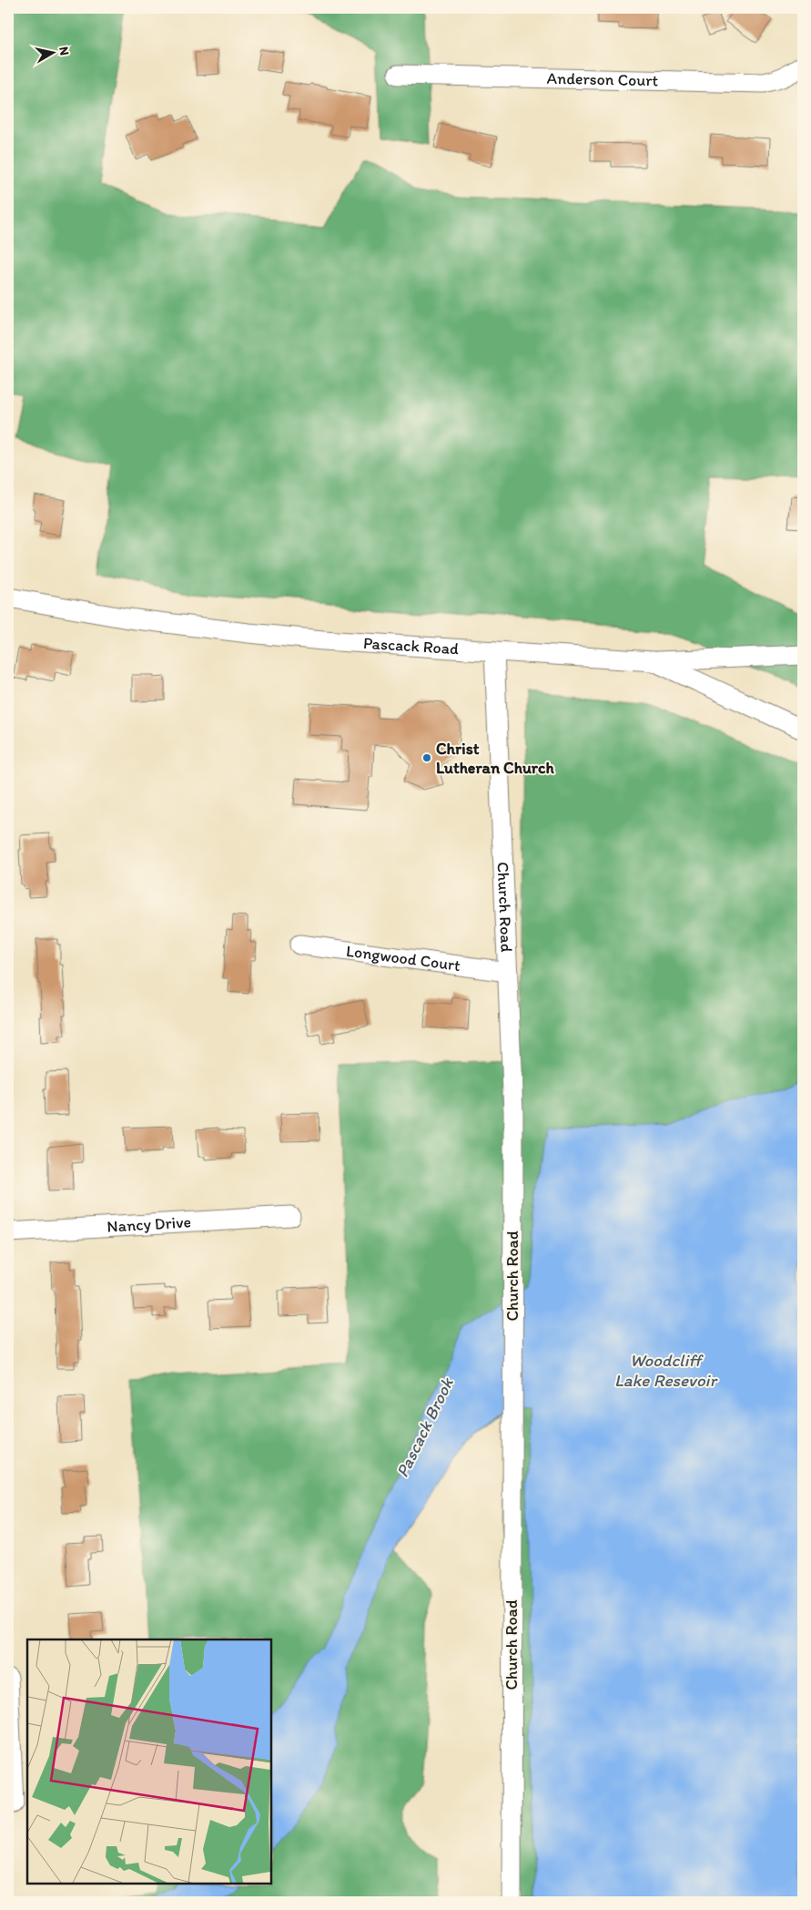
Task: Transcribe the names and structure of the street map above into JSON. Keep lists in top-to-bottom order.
{
  "streets": {
    "street": [
      "Anderson Court",
      "Pascack Road",
      "Church Road",
      "Longwood Court",
      "Nancy Drive"
    ]
  },
  "crossings": [
    ["Pascack Road", "Church Road"],
    ["Church Road", "Longwood Court"]
  ],
  "water": ["Woodcliff Lake Resevoir", "Pascack Brook"],
  "places": ["Christ Lutheran Church"],
  "north": "right"
}
